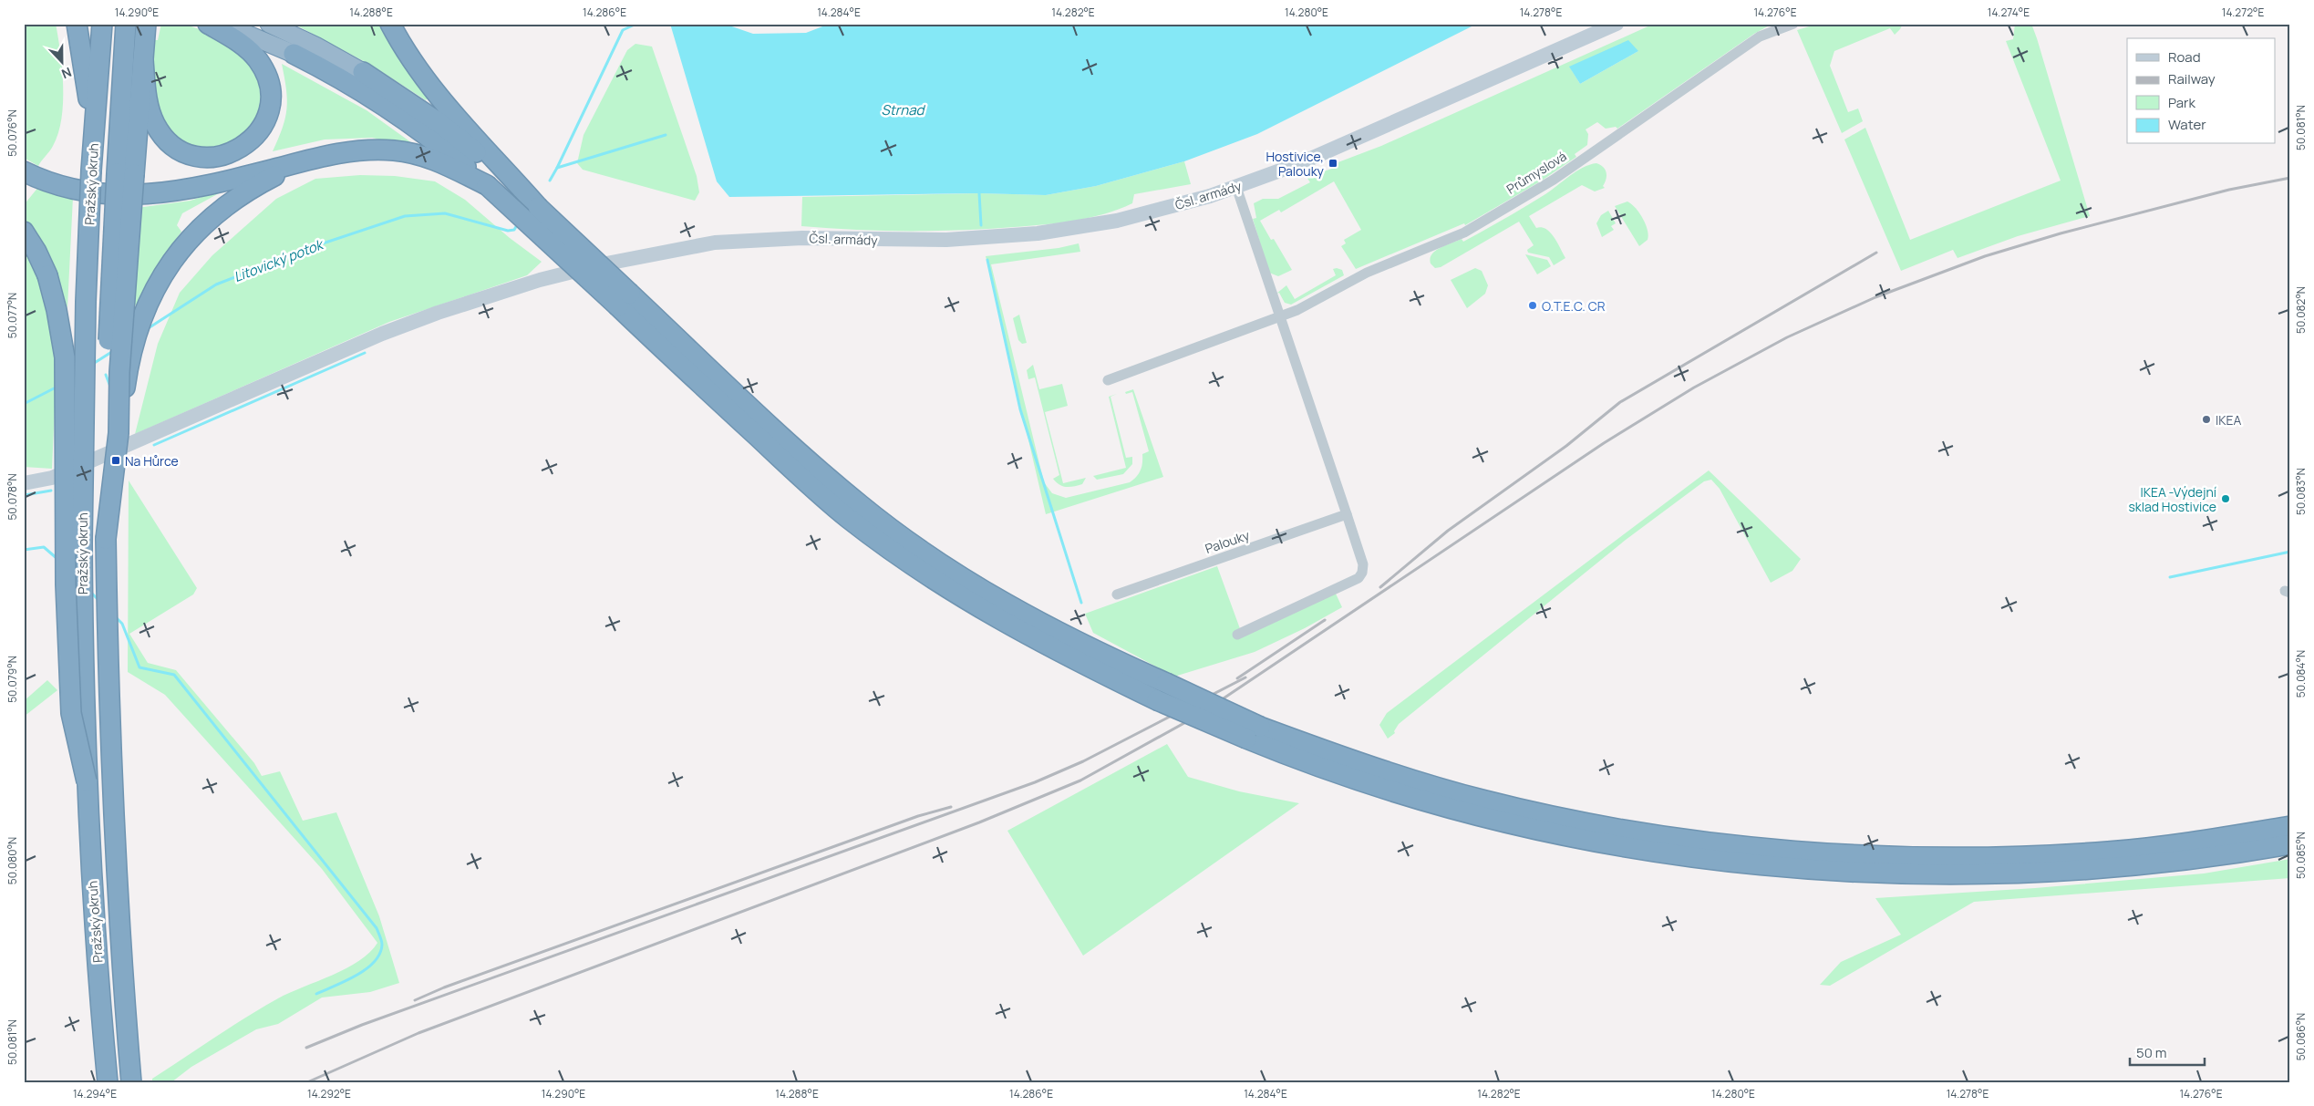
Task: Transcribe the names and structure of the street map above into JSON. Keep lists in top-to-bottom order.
{
  "streets": {
    "highway": ["Pražský okruh"],
    "main road": ["Čsl. armády"],
    "street": ["Průmyslová", "Palouky"]
  },
  "water": ["Strnad", "Litovický potok"],
  "places": {
    "transit": ["Hostivice, Palouky", "Na Hůrce"],
    "other": ["O.T.E.C. CR", "IKEA", "IKEA -Výdejní sklad Hostivice"]
  },
  "legend": [
    "Road",
    "Railway",
    "Park",
    "Water"
  ],
  "scale_bar": "50 m",
  "north": "bottom",
  "coordinates": [
    "14.290°E",
    "14.288°E",
    "14.286°E",
    "14.284°E",
    "14.282°E",
    "14.280°E",
    "14.278°E",
    "14.276°E",
    "14.274°E",
    "14.272°E",
    "50.081°N",
    "50.076°N",
    "50.082°N",
    "50.077°N",
    "50.083°N",
    "50.078°N",
    "50.084°N",
    "50.079°N",
    "50.085°N",
    "50.080°N",
    "50.086°N",
    "14.294°E",
    "14.292°E"
  ]
}
